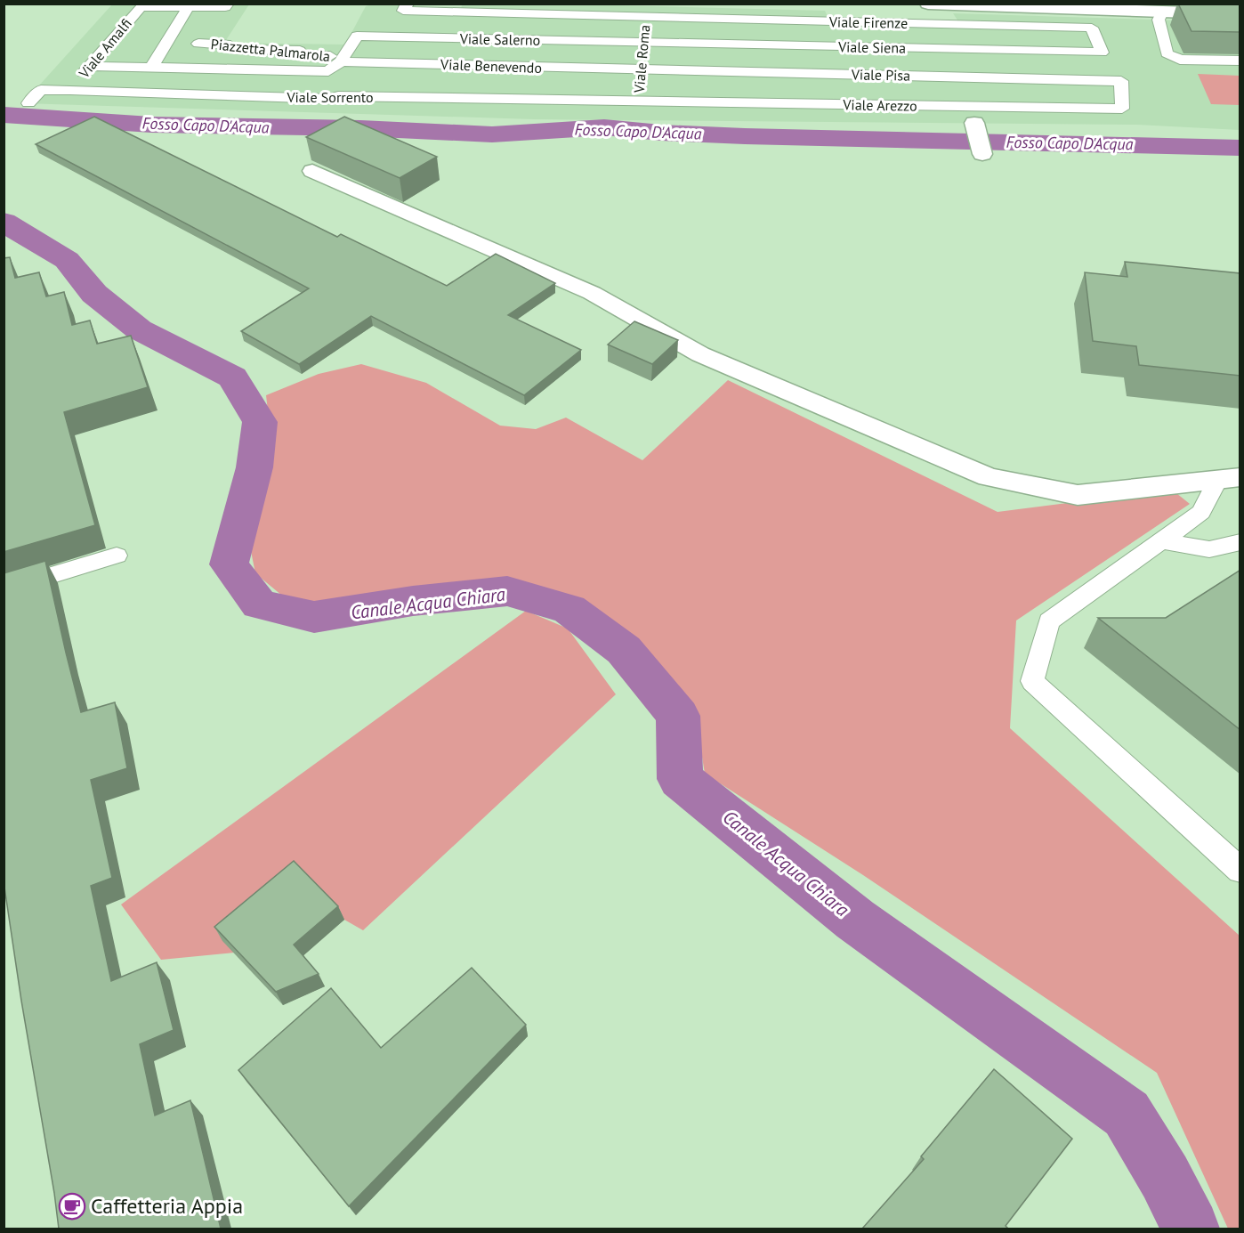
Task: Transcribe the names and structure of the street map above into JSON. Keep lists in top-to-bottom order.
{
  "streets": {
    "lane": [
      "Viale Firenze",
      "Viale Salerno",
      "Viale Siena",
      "Viale Amalfi",
      "Piazzetta Palmarola",
      "Viale Roma",
      "Viale Benevendo",
      "Viale Pisa",
      "Viale Sorrento",
      "Viale Arezzo"
    ]
  },
  "crossings": [
    ["Viale Firenze", "Viale Siena"],
    ["Viale Firenze", "Viale Roma"],
    ["Viale Salerno", "Viale Siena"],
    ["Viale Salerno", "Piazzetta Palmarola"],
    ["Viale Salerno", "Viale Roma"],
    ["Viale Salerno", "Viale Benevendo"],
    ["Viale Siena", "Viale Roma"],
    ["Viale Siena", "Viale Pisa"],
    ["Viale Amalfi", "Viale Sorrento"],
    ["Piazzetta Palmarola", "Viale Benevendo"],
    ["Viale Roma", "Viale Benevendo"],
    ["Viale Roma", "Viale Pisa"],
    ["Viale Roma", "Viale Sorrento"],
    ["Viale Roma", "Viale Arezzo"],
    ["Viale Benevendo", "Viale Pisa"],
    ["Viale Benevendo", "Viale Sorrento"],
    ["Viale Benevendo", "Viale Arezzo"],
    ["Viale Pisa", "Viale Sorrento"],
    ["Viale Pisa", "Viale Arezzo"],
    ["Viale Sorrento", "Viale Arezzo"]
  ],
  "water": ["Fosso Capo D'Acqua", "Canale Acqua Chiara"],
  "places": {
    "cafe": ["Caffetteria Appia"]
  }
}
